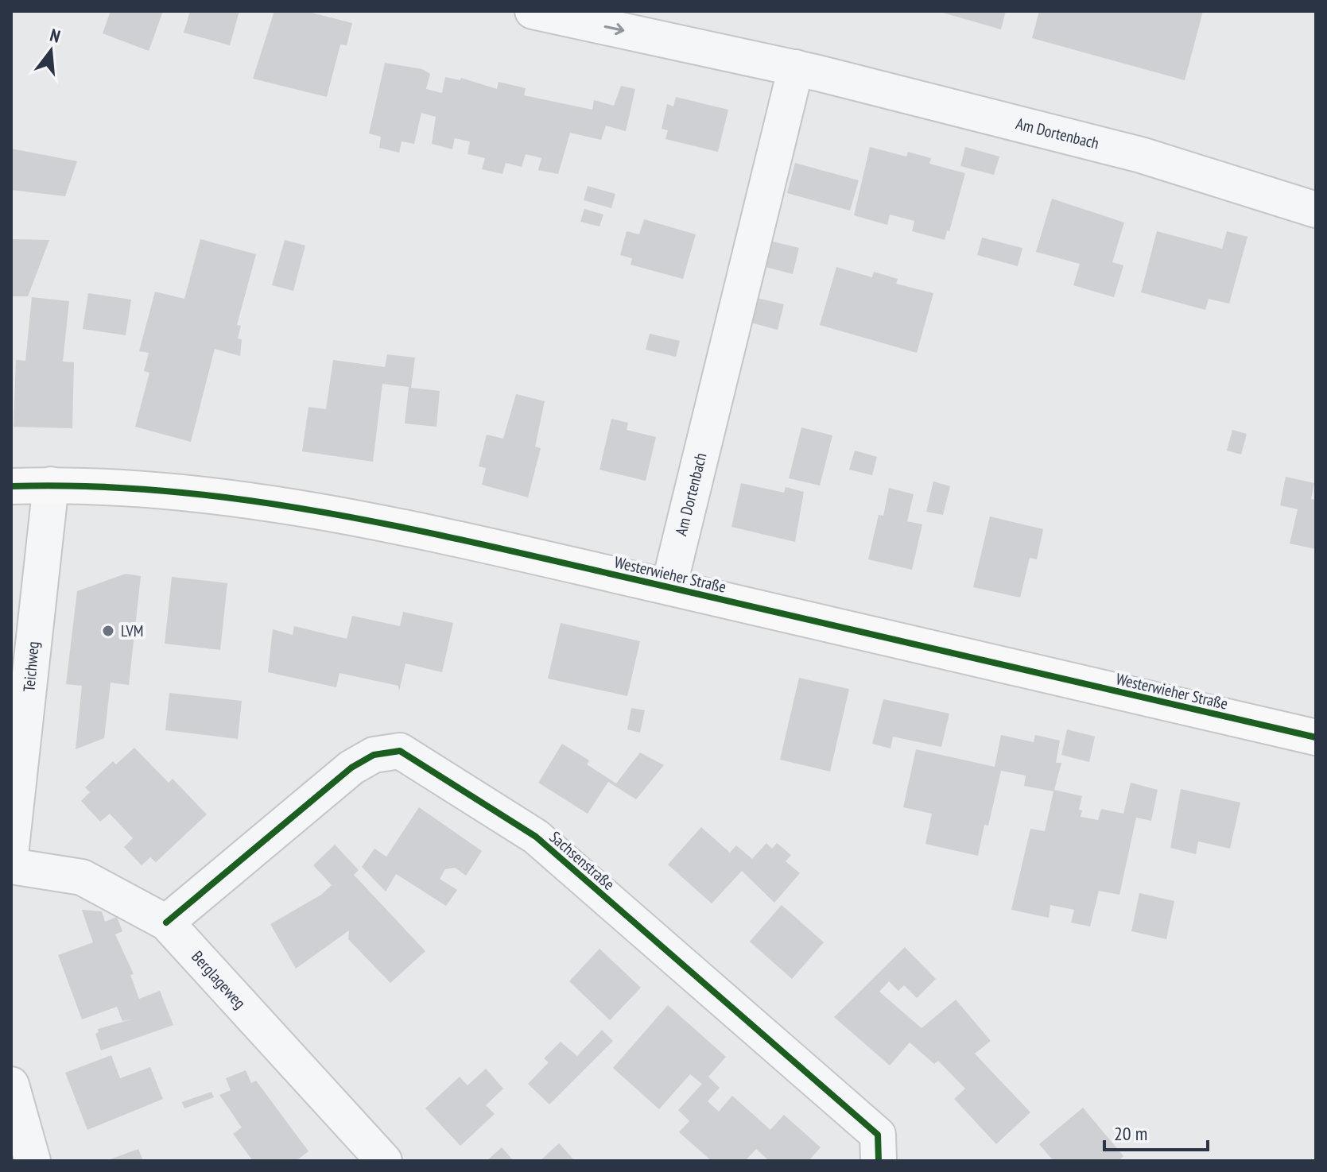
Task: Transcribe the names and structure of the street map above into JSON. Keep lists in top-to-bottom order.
{
  "streets": {
    "main road": ["Westerwieher Straße"],
    "street": [
      "Am Dortenbach",
      "Teichweg",
      "Sachsenstraße",
      "Berglageweg"
    ]
  },
  "crossings": [
    ["Am Dortenbach", "Westerwieher Straße"],
    ["Westerwieher Straße", "Teichweg"],
    ["Sachsenstraße", "Berglageweg"]
  ],
  "places": ["LVM"],
  "scale_bar": "20 m",
  "north": "top"
}
